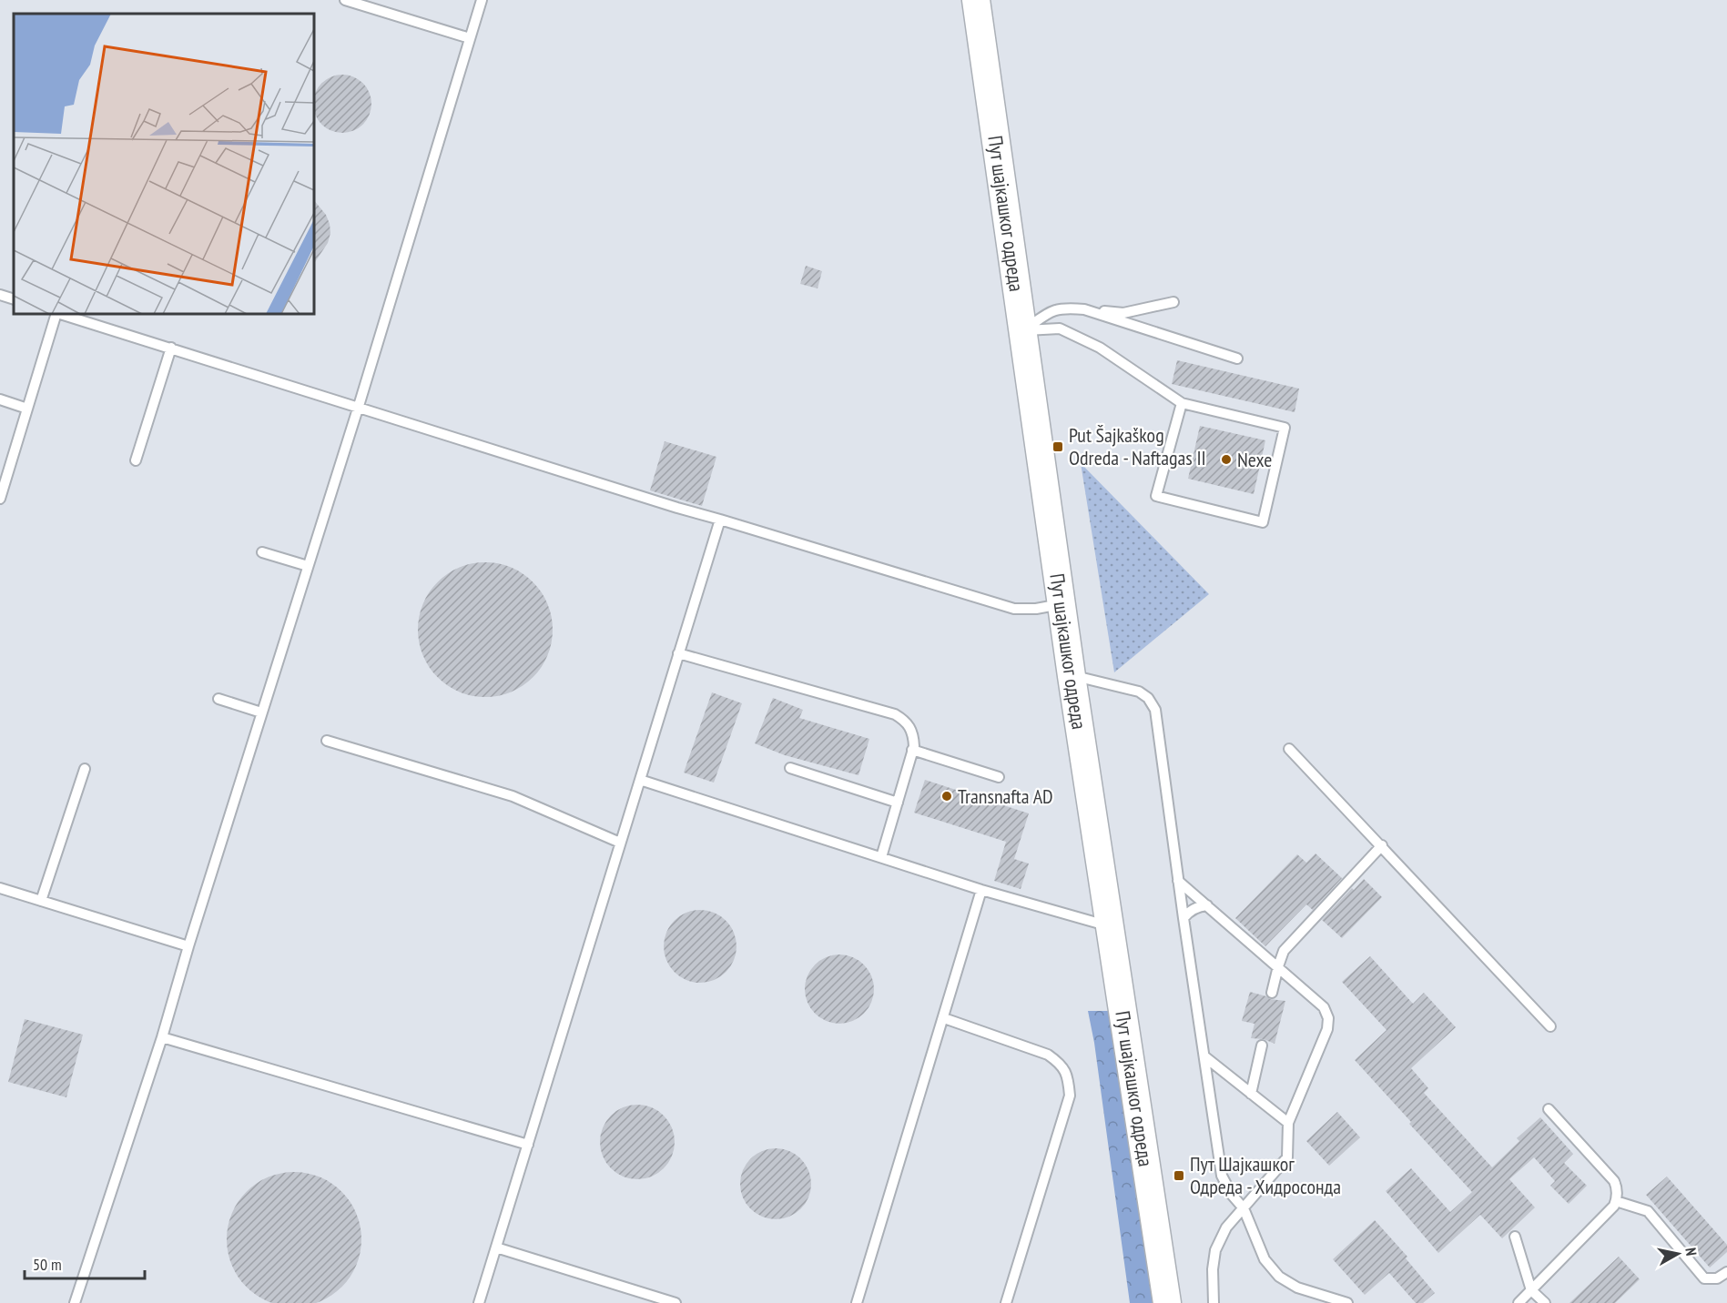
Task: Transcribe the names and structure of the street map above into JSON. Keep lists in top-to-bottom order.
{
  "streets": {
    "street": ["Пут шајкашког одреда"]
  },
  "places": {
    "transit": ["Put Šajkaškog Odreda - Naftagas II", "Пут Шајкашког Одреда - Хидросонда"],
    "other": ["Nexe", "Transnafta AD"]
  },
  "scale_bar": "50 m",
  "north": "right"
}
